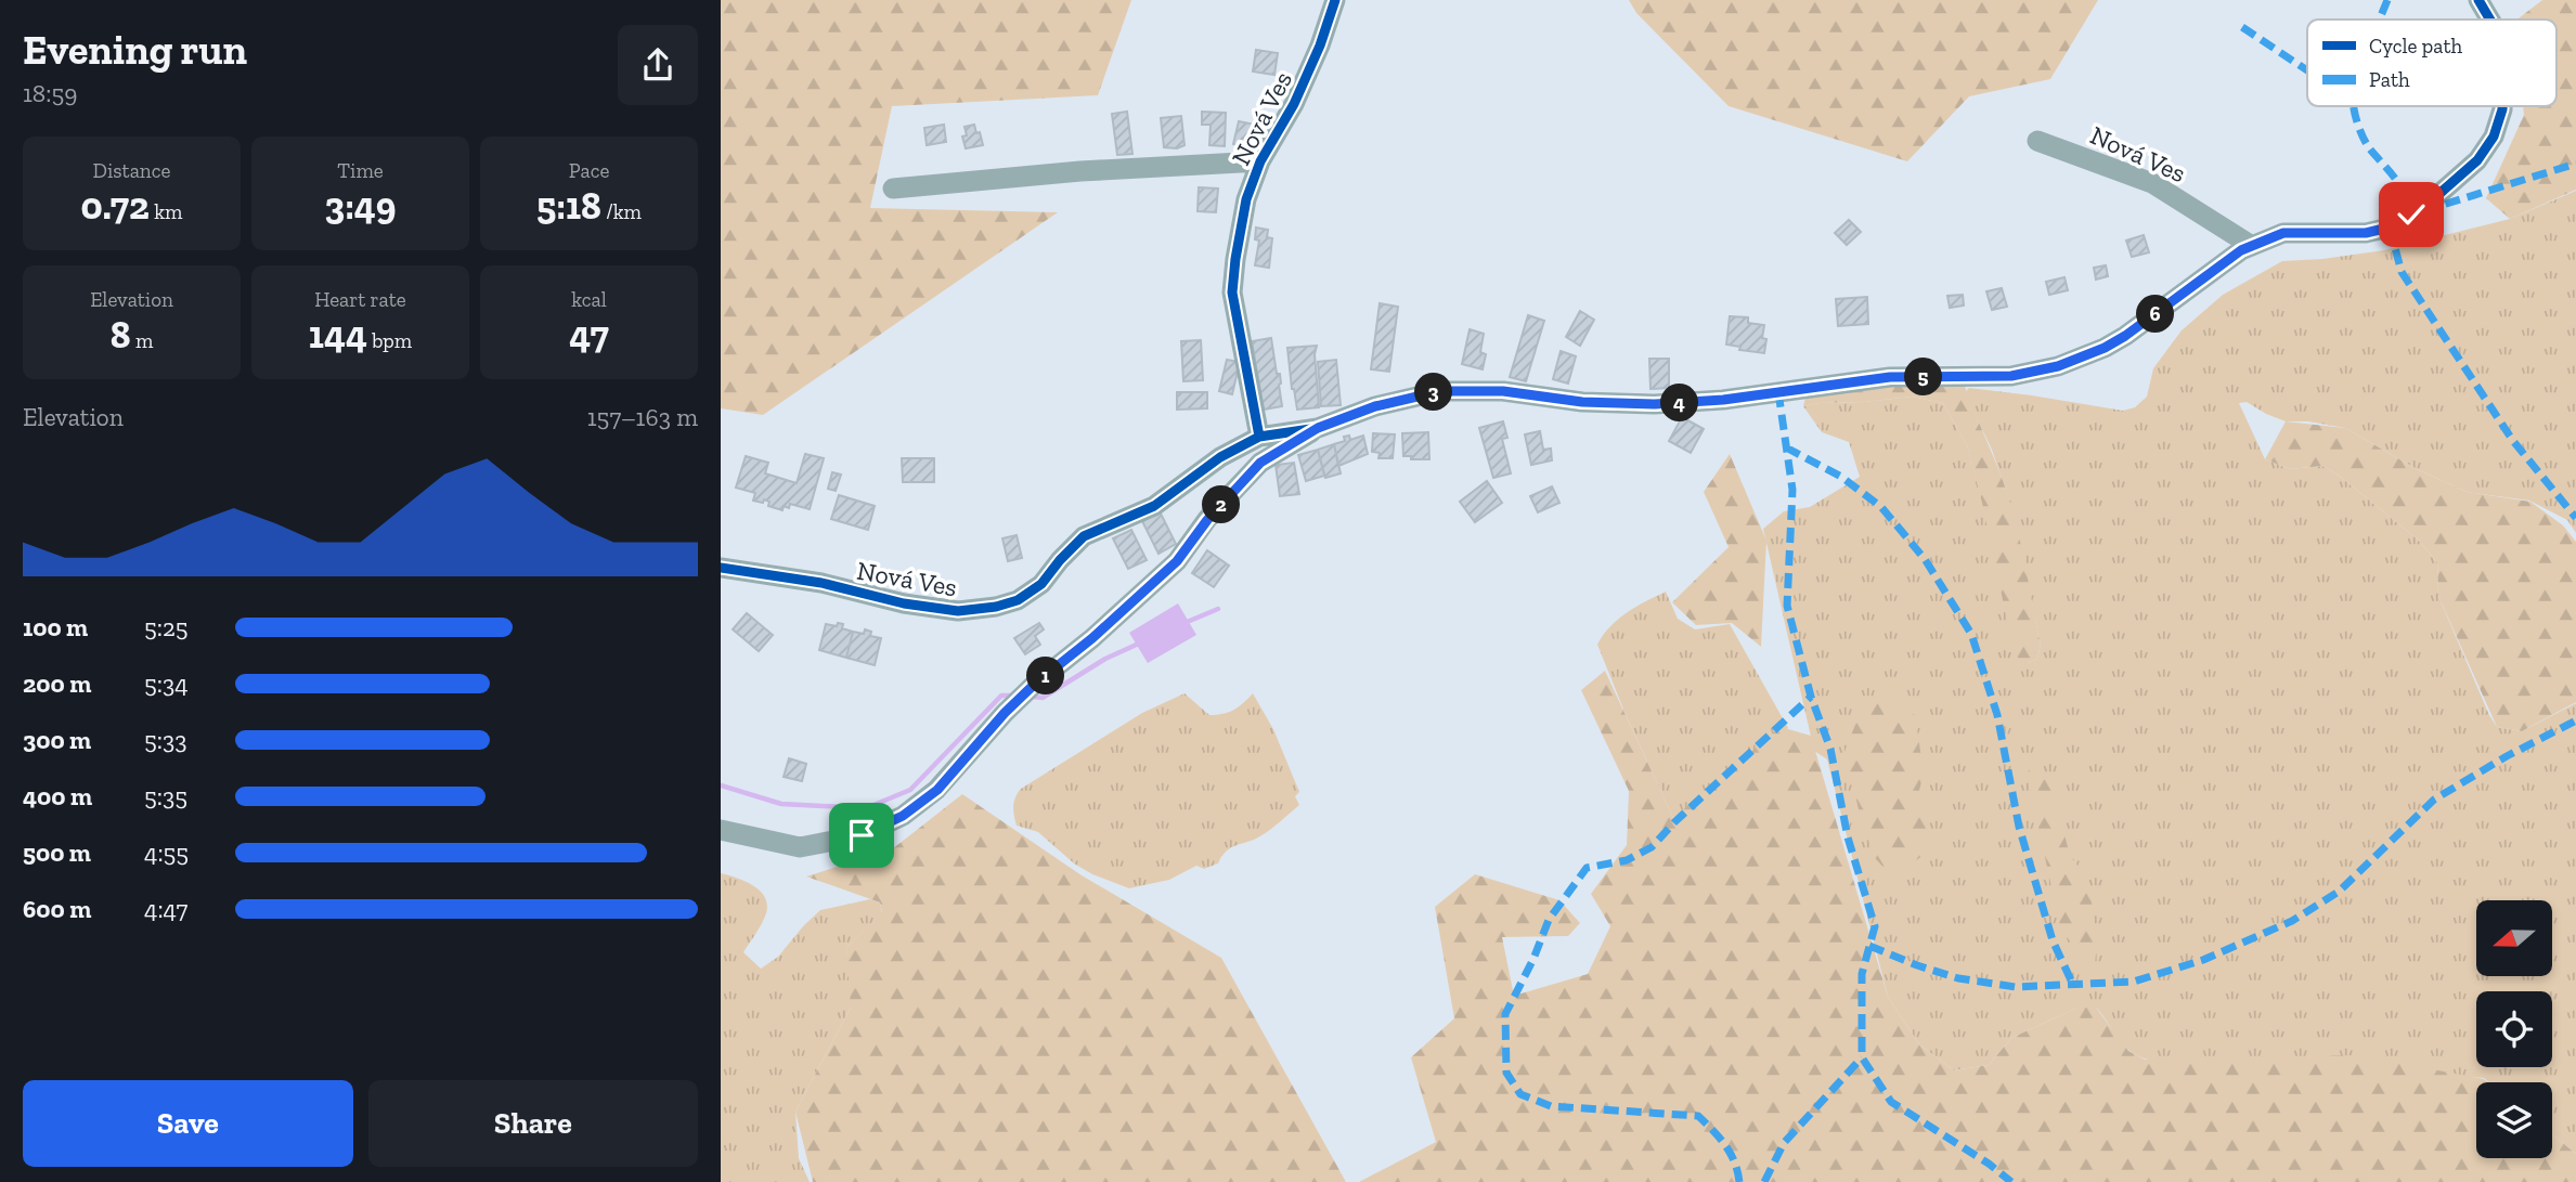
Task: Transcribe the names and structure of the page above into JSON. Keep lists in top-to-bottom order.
{
  "streets": {
    "street": ["Nová Ves"]
  },
  "legend": ["Cycle path", "Path"],
  "north": "left",
  "page": {
    "heading": ["Evening run", "18:59"],
    "stats": [
      ["Distance", "0.72 km"],
      ["Time", "3:49"],
      ["Pace", "5:18 /km"],
      ["Elevation", "8 m"],
      ["Heart rate", "144 bpm"],
      ["kcal", "47"]
    ],
    "pins": [
      "6",
      "5",
      "3",
      "4",
      "2",
      "1"
    ],
    "chart": ["Elevation", "157–163 m"],
    "list": [
      {
        "name": "100 m",
        "note": "5:25"
      },
      {
        "name": "200 m",
        "note": "5:34"
      },
      {
        "name": "300 m",
        "note": "5:33"
      },
      {
        "name": "400 m",
        "note": "5:35"
      },
      {
        "name": "500 m",
        "note": "4:55"
      },
      {
        "name": "600 m",
        "note": "4:47"
      }
    ],
    "buttons": ["Save", "Share"]
  }
}
